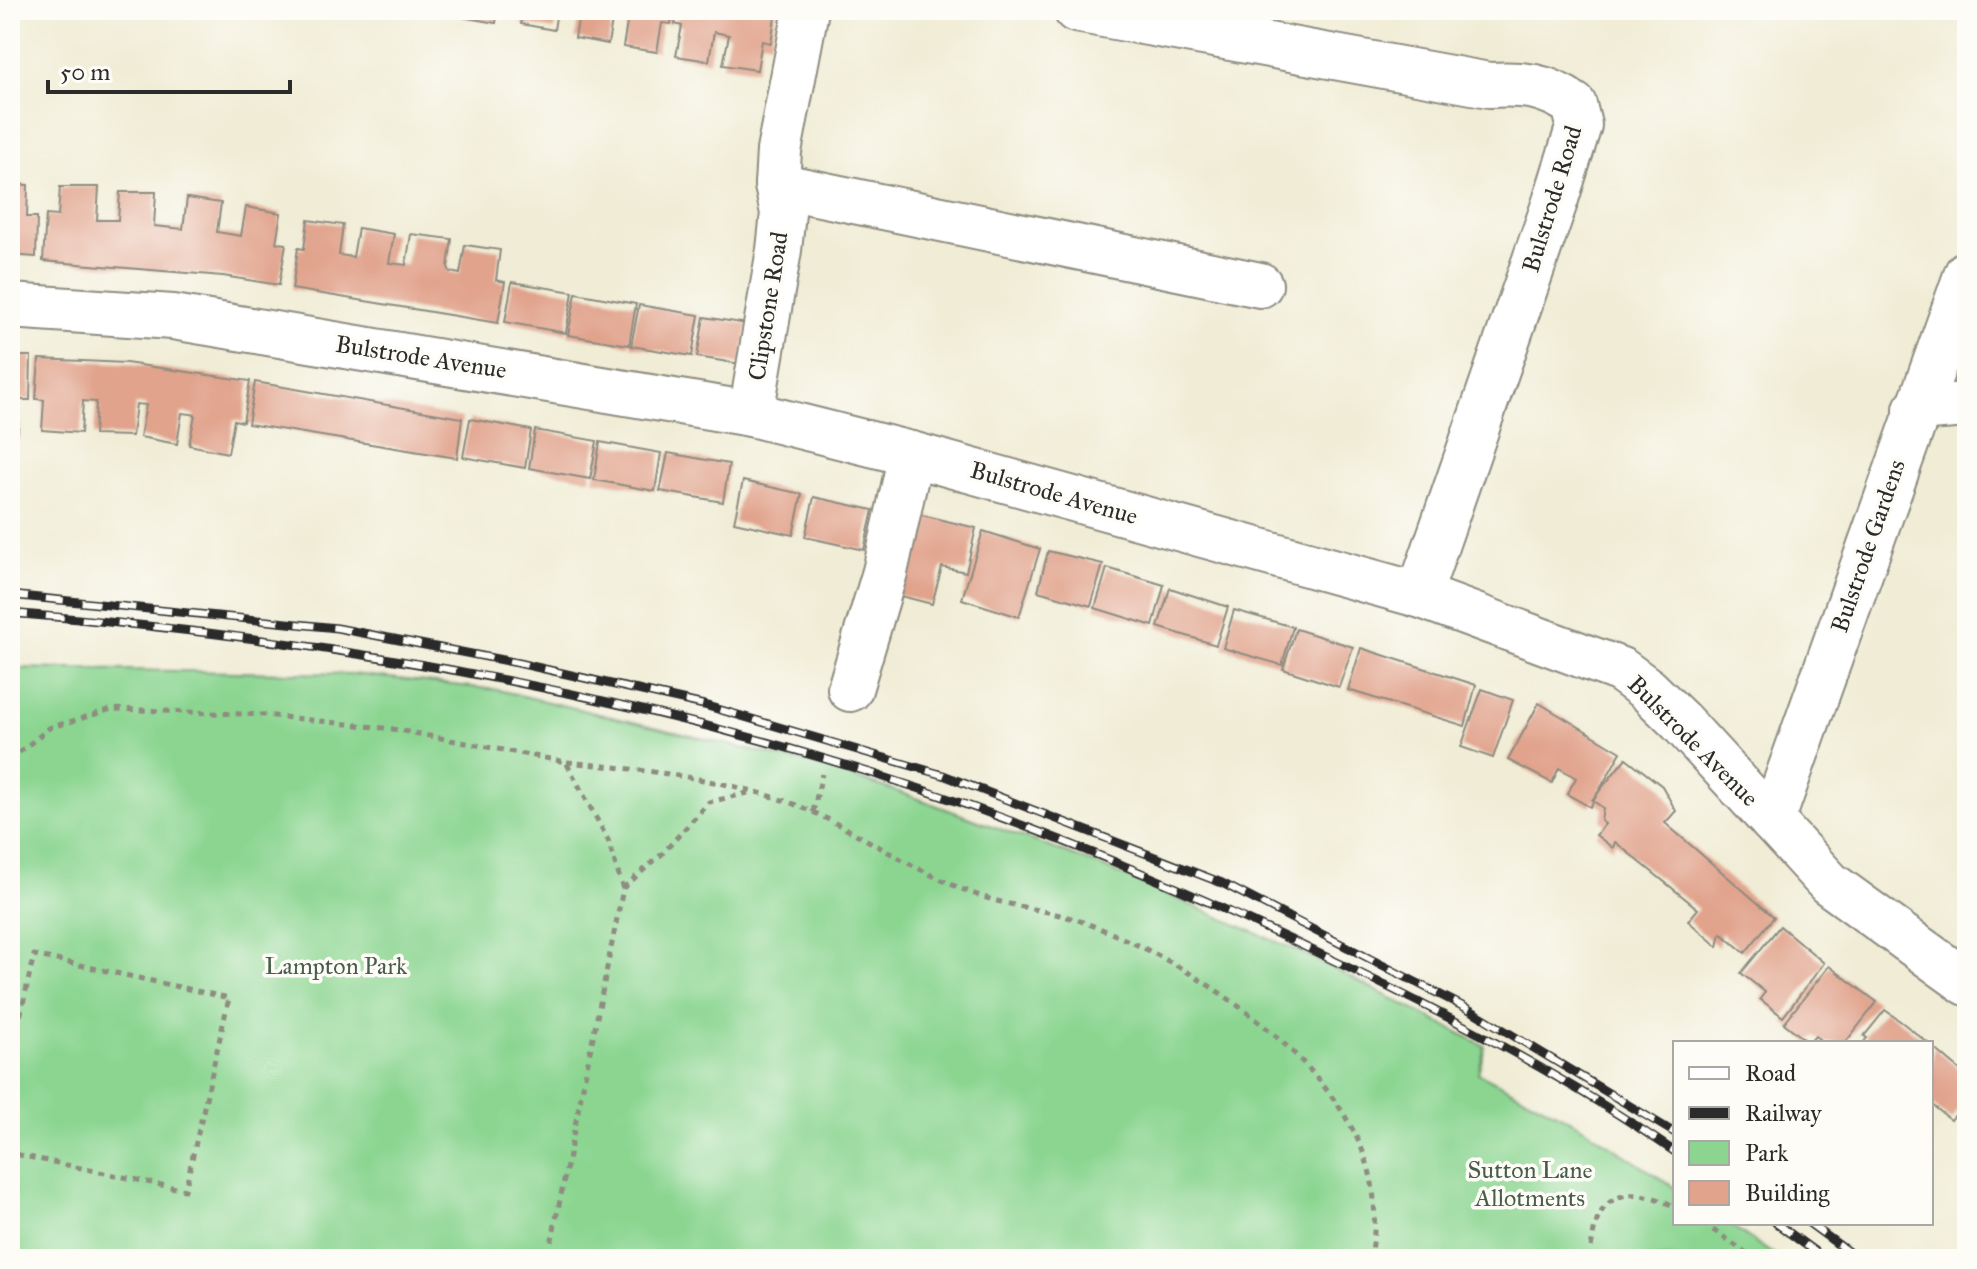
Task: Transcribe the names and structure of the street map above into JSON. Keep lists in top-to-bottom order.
{
  "streets": {
    "street": [
      "Bulstrode Road",
      "Clipstone Road",
      "Bulstrode Avenue",
      "Bulstrode Gardens"
    ]
  },
  "crossings": [
    ["Bulstrode Road", "Bulstrode Avenue"],
    ["Clipstone Road", "Bulstrode Avenue"],
    ["Bulstrode Avenue", "Bulstrode Gardens"]
  ],
  "parks": ["Lampton Park", "Sutton Lane Allotments"],
  "legend": [
    "Road",
    "Railway",
    "Park",
    "Building"
  ],
  "scale_bar": "50 m"
}
